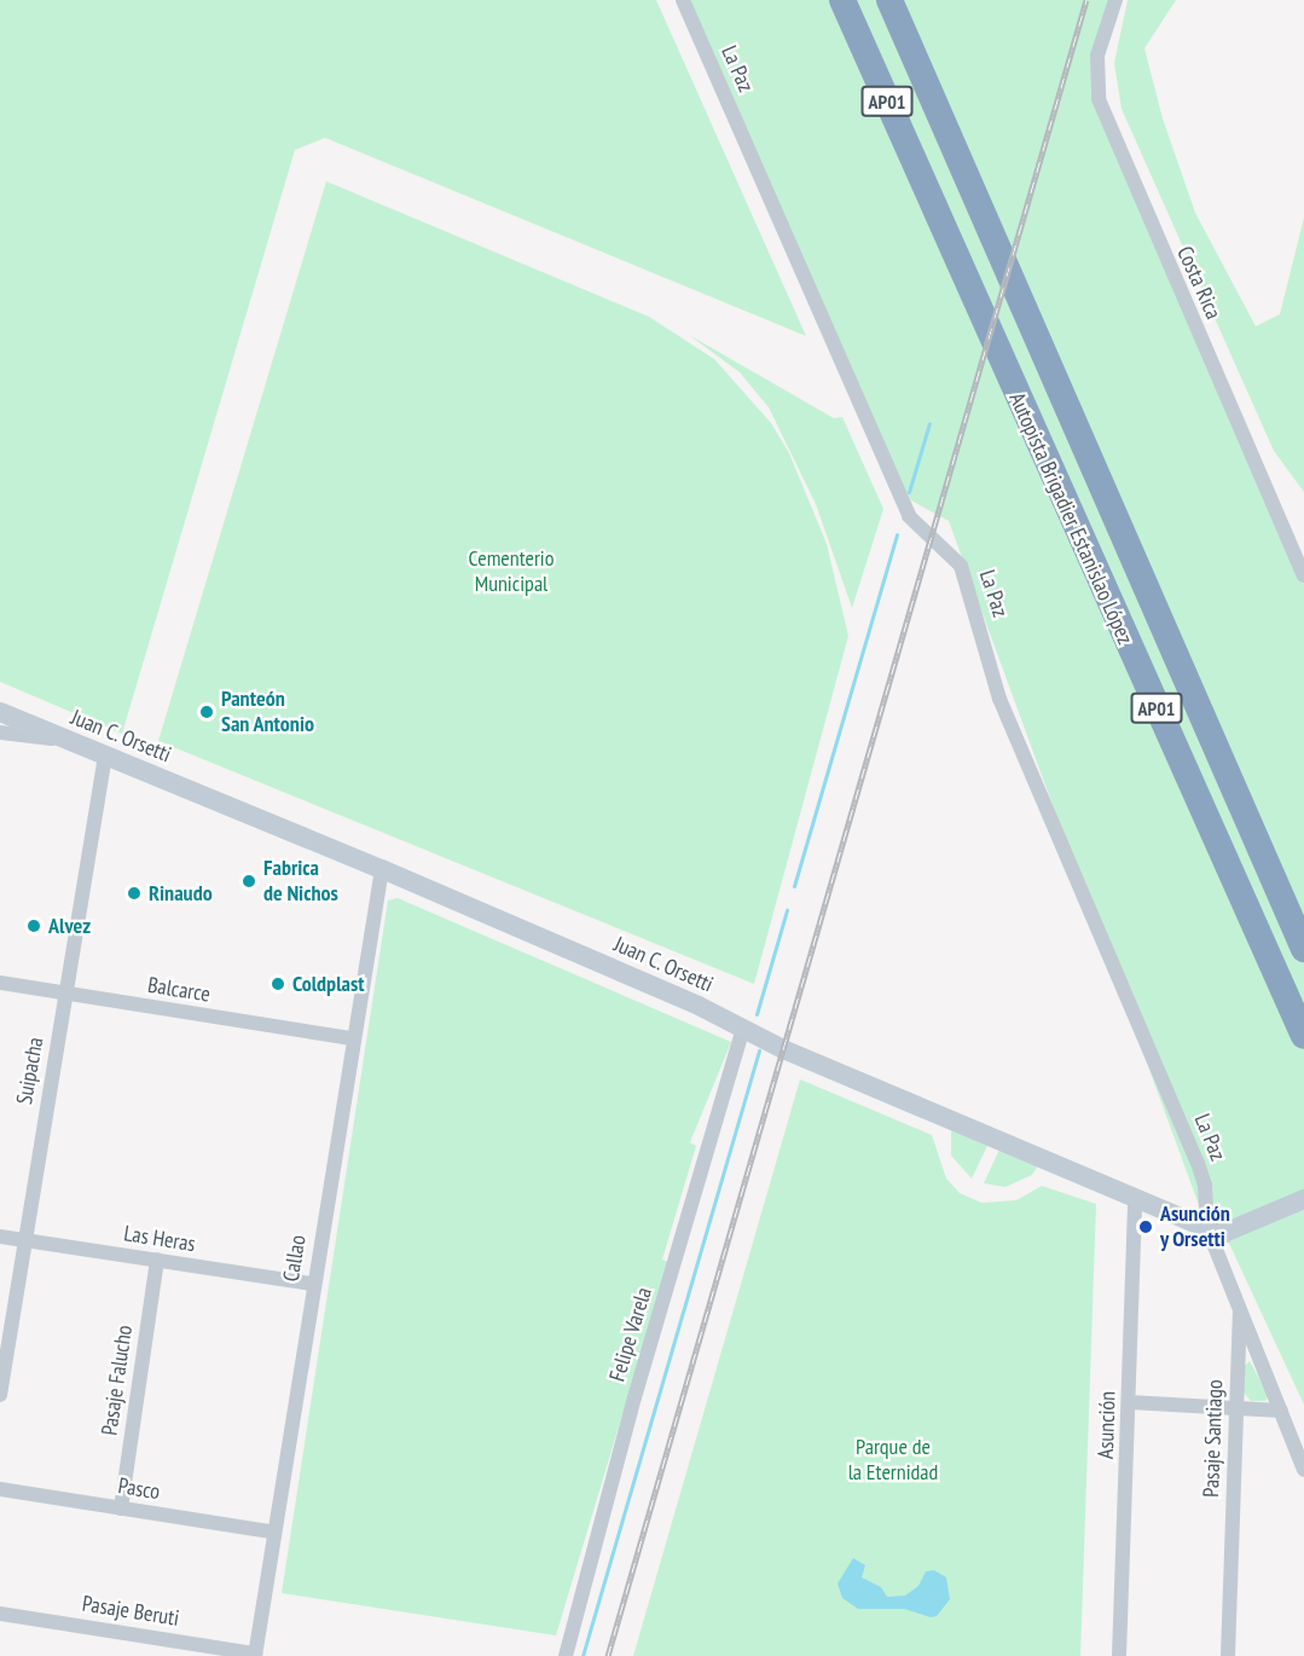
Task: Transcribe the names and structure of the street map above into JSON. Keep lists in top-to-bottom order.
{
  "streets": {
    "highway": ["AP01", "Autopista Brigadier Estanislao López"],
    "street": [
      "La Paz",
      "Costa Rica",
      "Juan C. Orsetti",
      "Balcarce",
      "Suipacha",
      "Las Heras",
      "Callao",
      "Felipe Varela",
      "Pasaje Falucho",
      "Asunción",
      "Pasaje Santiago",
      "Pasco",
      "Pasaje Beruti"
    ]
  },
  "crossings": [
    ["La Paz", "Juan C. Orsetti"],
    ["La Paz", "Pasaje Santiago"],
    ["Juan C. Orsetti", "Suipacha"],
    ["Juan C. Orsetti", "Callao"],
    ["Juan C. Orsetti", "Felipe Varela"],
    ["Juan C. Orsetti", "Asunción"],
    ["Juan C. Orsetti", "Pasaje Santiago"],
    ["Balcarce", "Suipacha"],
    ["Balcarce", "Callao"],
    ["Suipacha", "Las Heras"],
    ["Las Heras", "Callao"],
    ["Las Heras", "Pasaje Falucho"],
    ["Callao", "Pasco"],
    ["Callao", "Pasaje Beruti"],
    ["Pasaje Falucho", "Pasco"]
  ],
  "parks": ["Cementerio Municipal", "Parque de la Eternidad"],
  "places": [
    "Panteón San Antonio",
    "Fabrica de Nichos",
    "Rinaudo",
    "Alvez",
    "Coldplast",
    "Asunción y Orsetti"
  ]
}
